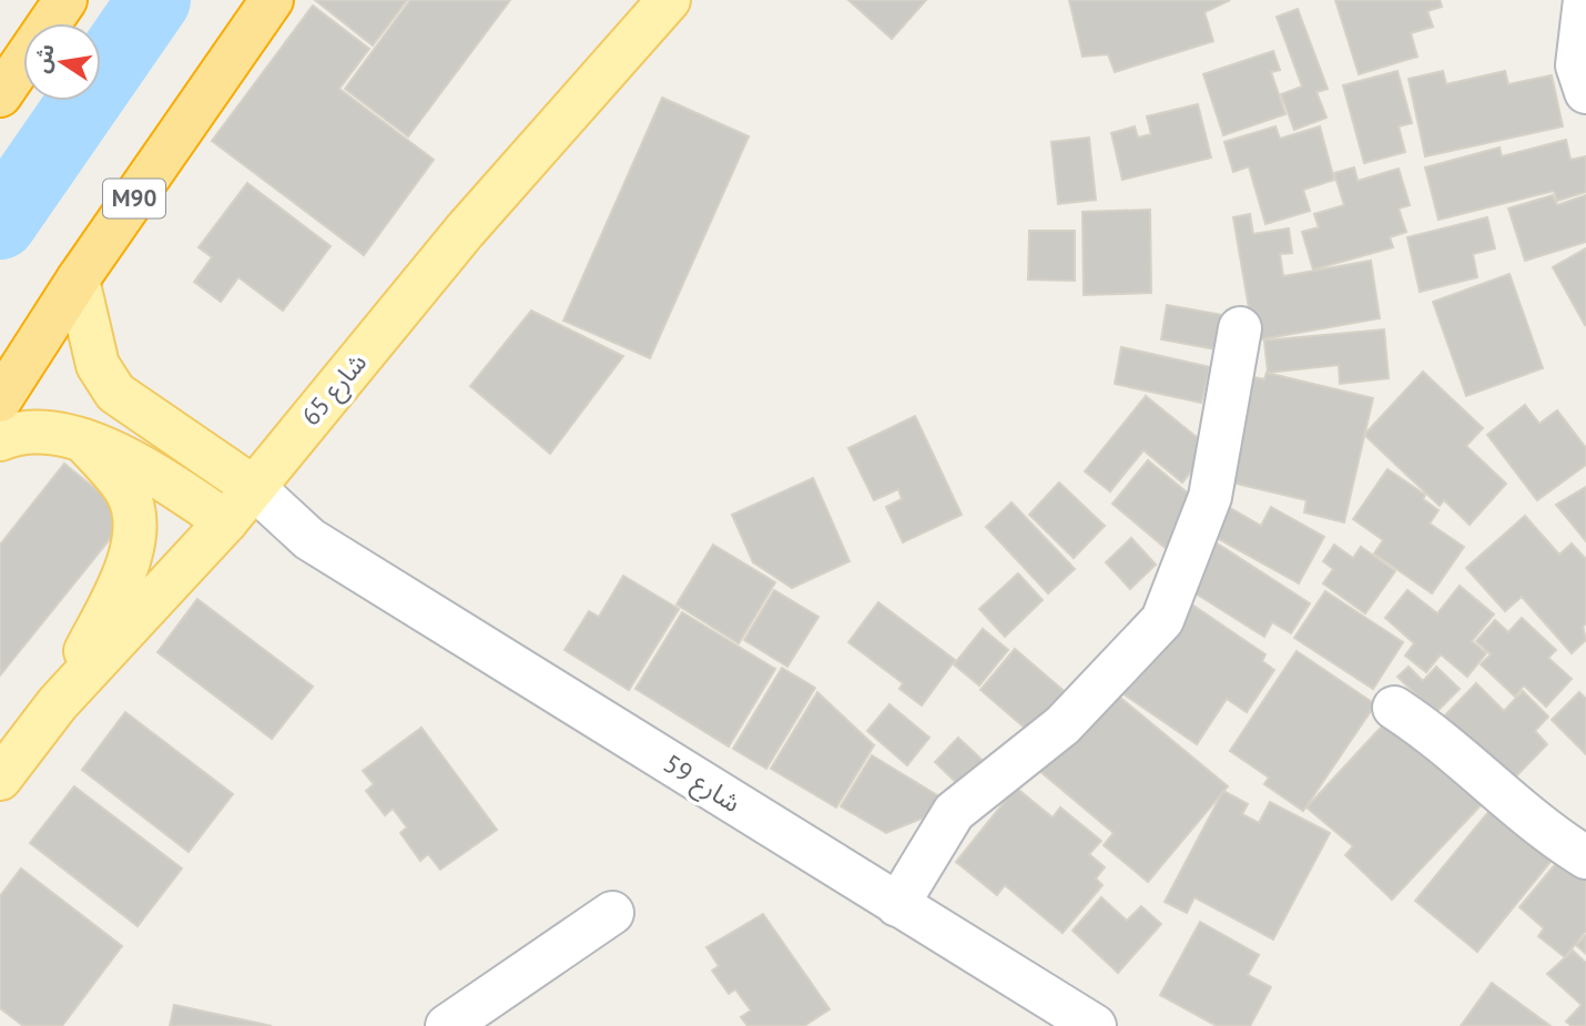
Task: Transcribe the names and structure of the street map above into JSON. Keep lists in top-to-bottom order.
{
  "streets": {
    "highway": ["M90"],
    "main road": ["شارع 65"],
    "street": ["شارع 59"]
  },
  "crossings": [
    ["شارع 65", "شارع 59"]
  ],
  "north": "left"
}
